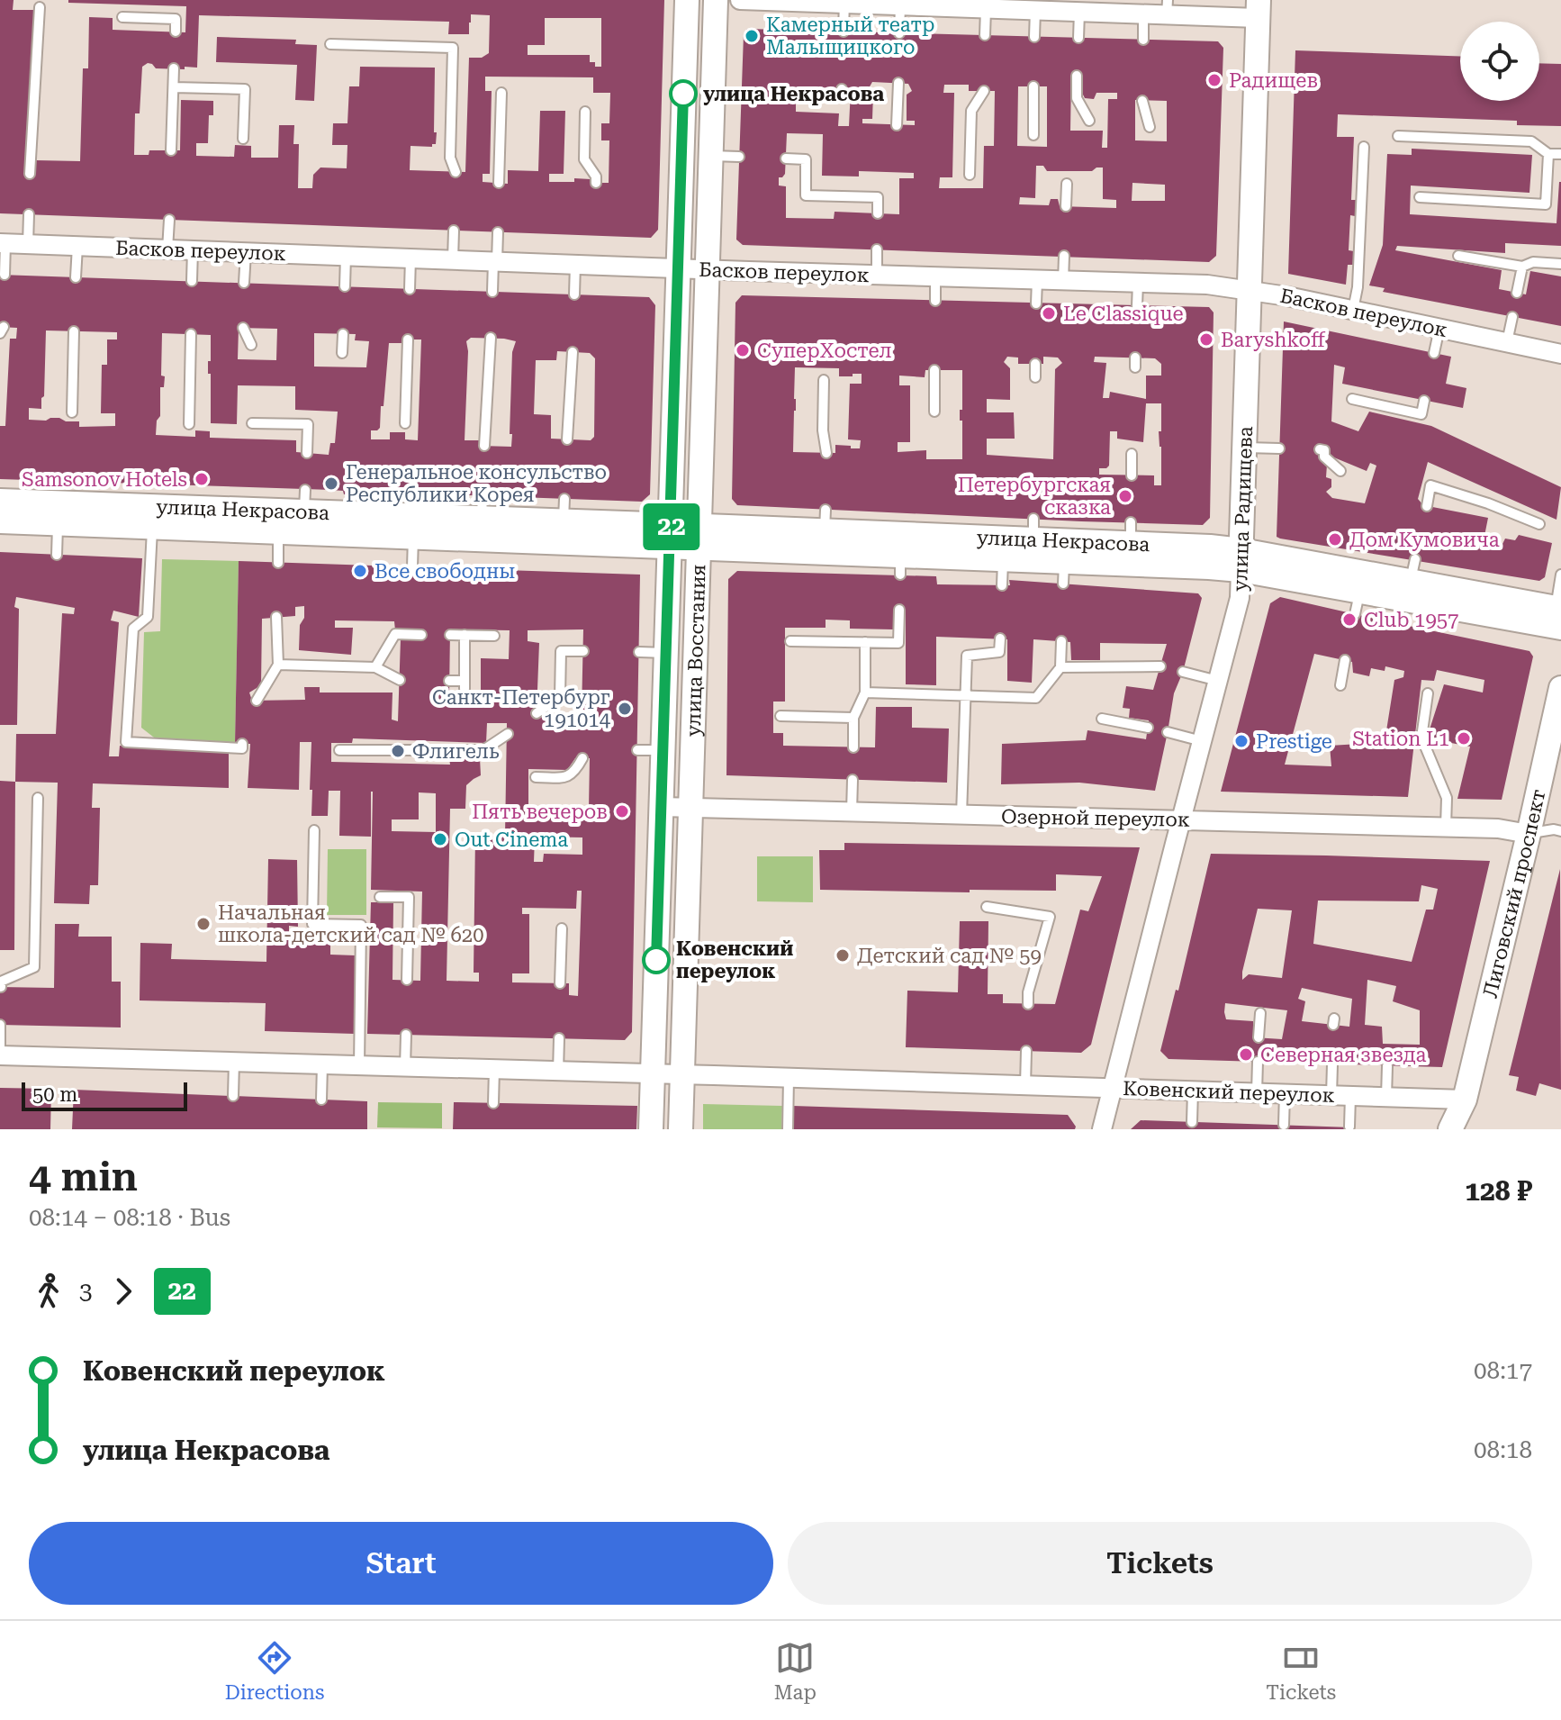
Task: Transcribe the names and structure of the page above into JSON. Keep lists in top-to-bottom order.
{
  "streets": {
    "street": [
      "Басков переулок",
      "улица Радищева",
      "улица Некрасова",
      "улица Восстания",
      "Озерной переулок",
      "Лиговский проспект",
      "Ковенский переулок"
    ]
  },
  "crossings": [
    ["Басков переулок", "улица Радищева"],
    ["Басков переулок", "улица Восстания"],
    ["улица Радищева", "улица Некрасова"],
    ["улица Радищева", "Озерной переулок"],
    ["улица Радищева", "Ковенский переулок"],
    ["улица Некрасова", "улица Восстания"],
    ["улица Восстания", "Озерной переулок"],
    ["улица Восстания", "Ковенский переулок"],
    ["Озерной переулок", "Лиговский проспект"],
    ["Лиговский проспект", "Ковенский переулок"]
  ],
  "places": [
    "Камерный театр Малыщицкого",
    "Радищев",
    "улица Некрасова",
    "Le Classique",
    "Baryshkoff",
    "СуперХостел",
    "Samsonov Hotels",
    "Генеральное консульство Республики Корея",
    "Петербургская сказка",
    "Дом Кумовича",
    "Все свободны",
    "Club 1957",
    "Санкт-Петербург 191014",
    "Station L1",
    "Prestige",
    "Флигель",
    "Пять вечеров",
    "Out Cinema",
    "Начальная школа-детский сад № 620",
    "Детский сад № 59",
    "Ковенский переулок",
    "Северная звезда"
  ],
  "lines": ["bus line 22"],
  "scale_bar": "50 m",
  "page": {
    "on_map": "22",
    "scale": "50 m",
    "heading": ["4 min", "08:14 – 08:18 · Bus", "128 ₽"],
    "legs": ["3", "22"],
    "list": [
      {
        "name": "Ковенский переулок",
        "value": "08:17"
      },
      {
        "name": "улица Некрасова",
        "value": "08:18"
      }
    ],
    "buttons": ["Start", "Tickets"],
    "tabs": ["Directions", "Map", "Tickets"]
  }
}
